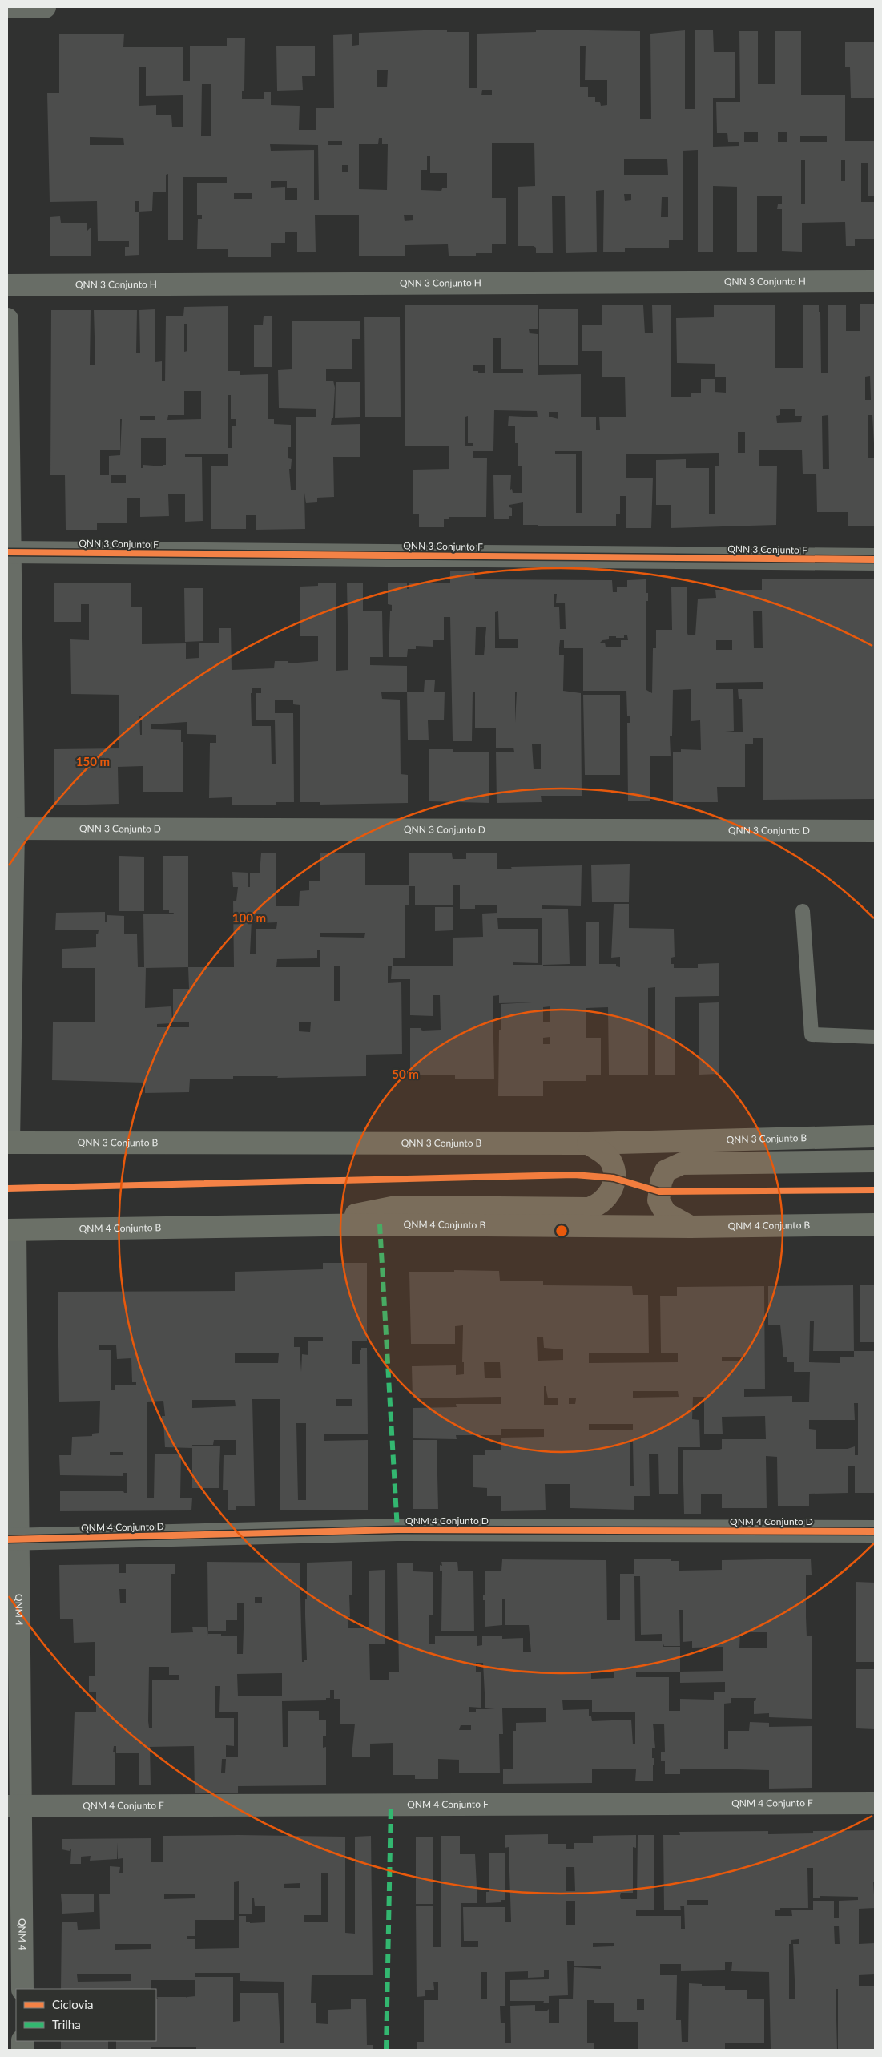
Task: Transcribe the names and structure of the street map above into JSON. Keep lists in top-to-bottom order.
{
  "streets": {
    "main road": ["QNN 3 Conjunto B", "QNM 4 Conjunto B"],
    "street": [
      "QNN 3 Conjunto H",
      "QNN 3 Conjunto F",
      "QNN 3 Conjunto D",
      "QNM 4 Conjunto D",
      "QNM 4",
      "QNM 4 Conjunto F"
    ]
  },
  "crossings": [
    ["QNM 4 Conjunto B", "QNM 4"],
    ["QNM 4 Conjunto D", "QNM 4"],
    ["QNM 4", "QNM 4 Conjunto F"]
  ],
  "legend": ["Ciclovia", "Trilha"],
  "rings": ["150 m", "100 m", "50 m"]
}
